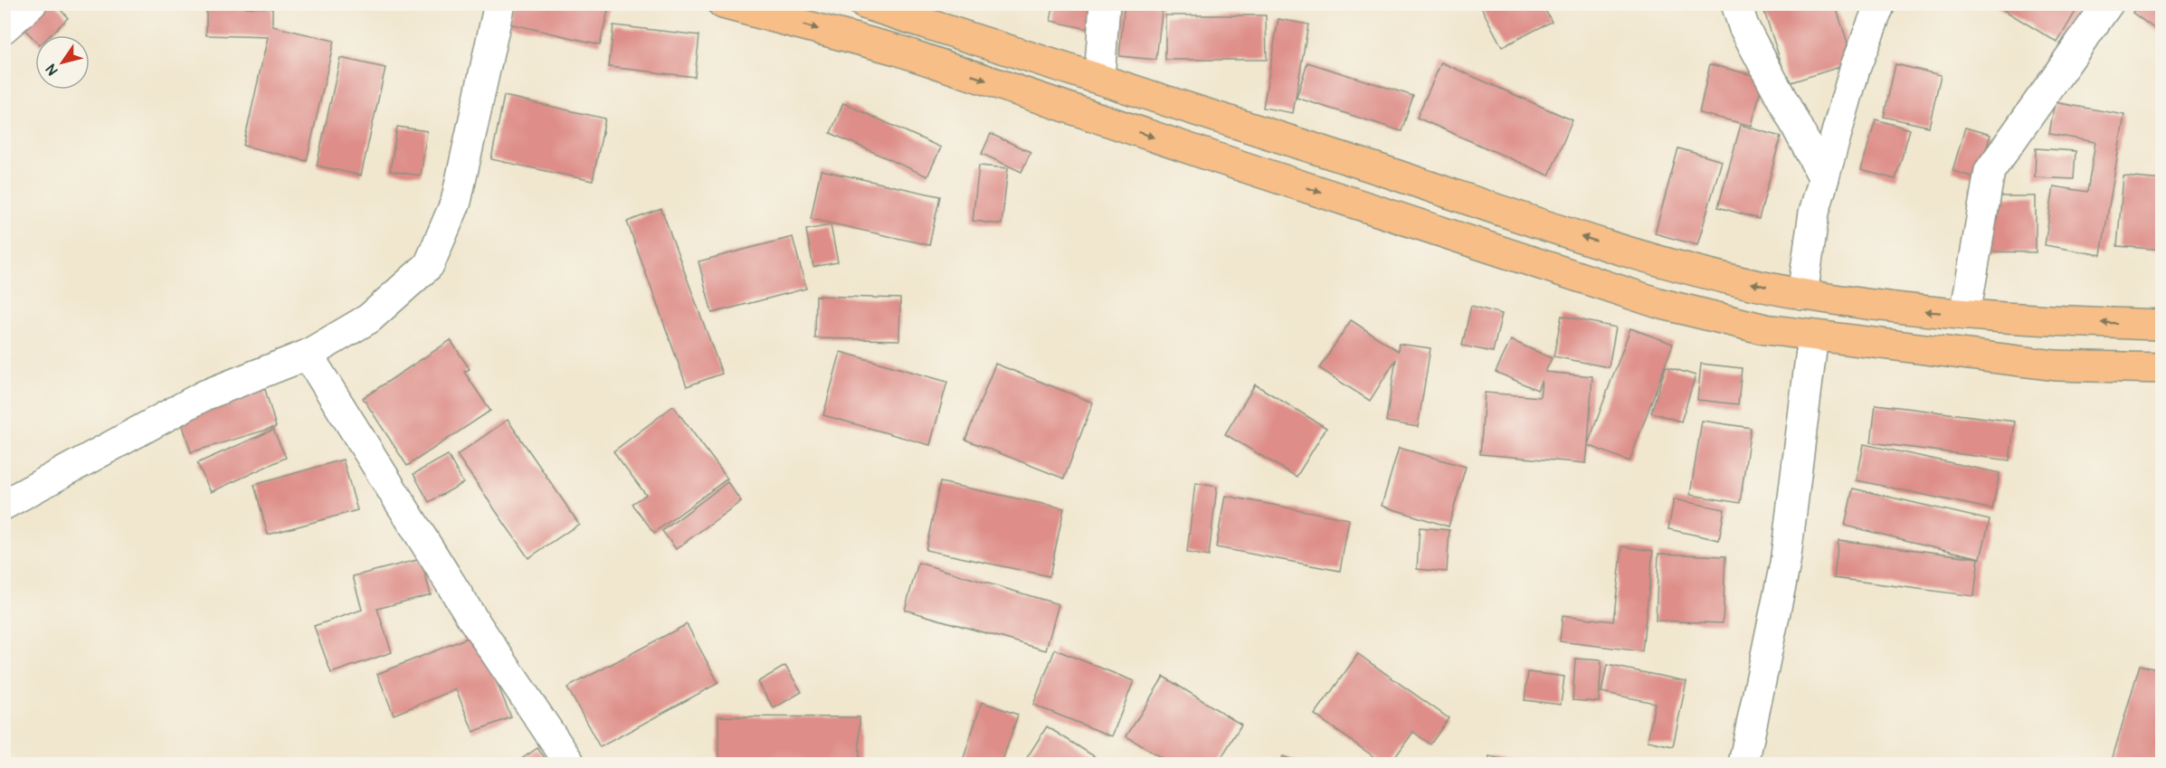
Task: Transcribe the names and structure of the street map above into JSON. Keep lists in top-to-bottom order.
{
  "north": "bottom left"
}
